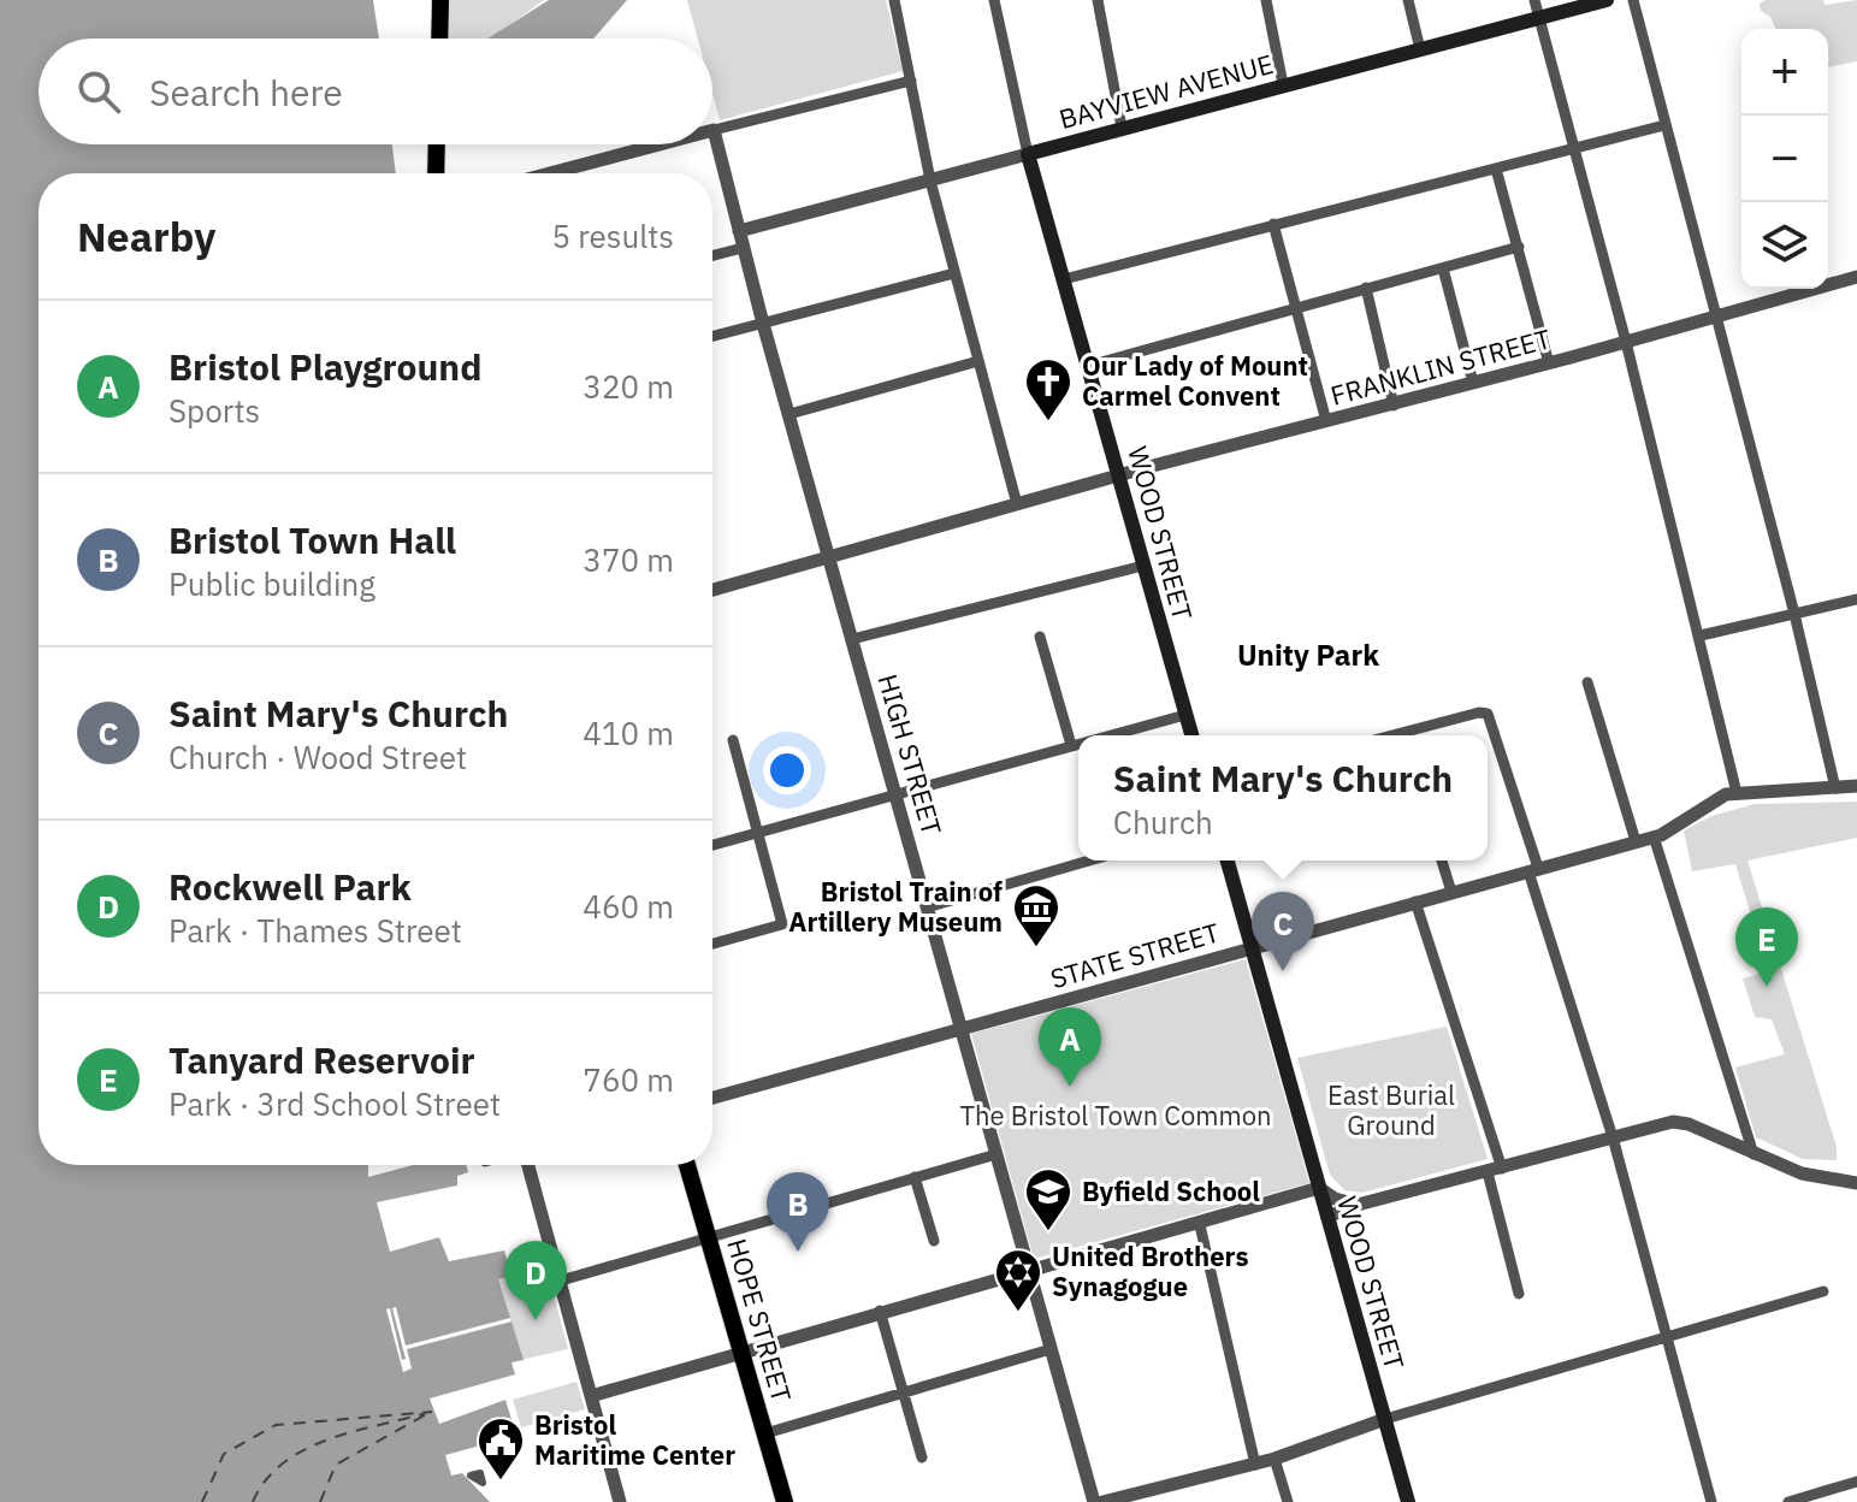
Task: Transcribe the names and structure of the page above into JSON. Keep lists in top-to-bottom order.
{
  "streets": {
    "main road": ["BAYVIEW AVENUE", "WOOD STREET", "HOPE STREET"],
    "street": ["FRANKLIN STREET", "HIGH STREET", "STATE STREET"]
  },
  "crossings": [
    ["BAYVIEW AVENUE", "WOOD STREET"],
    ["BAYVIEW AVENUE", "HIGH STREET"],
    ["FRANKLIN STREET", "WOOD STREET"],
    ["FRANKLIN STREET", "HIGH STREET"],
    ["WOOD STREET", "STATE STREET"],
    ["HIGH STREET", "STATE STREET"]
  ],
  "districts": ["Unity Park"],
  "parks": ["East Burial Ground", "The Bristol Town Common"],
  "places": {
    "church": ["Our Lady of Mount Carmel Convent"],
    "museum": ["Bristol Train of Artillery Museum"],
    "school or university": ["Byfield School"],
    "synagogue": ["United Brothers Synagogue"],
    "public building": ["Bristol Maritime Center"]
  },
  "page": {
    "map_buttons": ["+", "−"],
    "search": "Search here",
    "heading": ["Nearby", "5 results"],
    "list": [
      {
        "mark": "A",
        "name": "Bristol Playground",
        "note": "Sports",
        "value": "320 m"
      },
      {
        "mark": "B",
        "name": "Bristol Town Hall",
        "note": "Public building",
        "value": "370 m"
      },
      {
        "mark": "C",
        "name": "Saint Mary's Church",
        "note": "Church · Wood Street",
        "value": "410 m"
      },
      {
        "mark": "D",
        "name": "Rockwell Park",
        "note": "Park · Thames Street",
        "value": "460 m"
      },
      {
        "mark": "E",
        "name": "Tanyard Reservoir",
        "note": "Park · 3rd School Street",
        "value": "760 m"
      }
    ],
    "popup": ["Saint Mary's Church", "Church"],
    "pins": [
      "C",
      "E",
      "A",
      "B",
      "D"
    ]
  }
}
